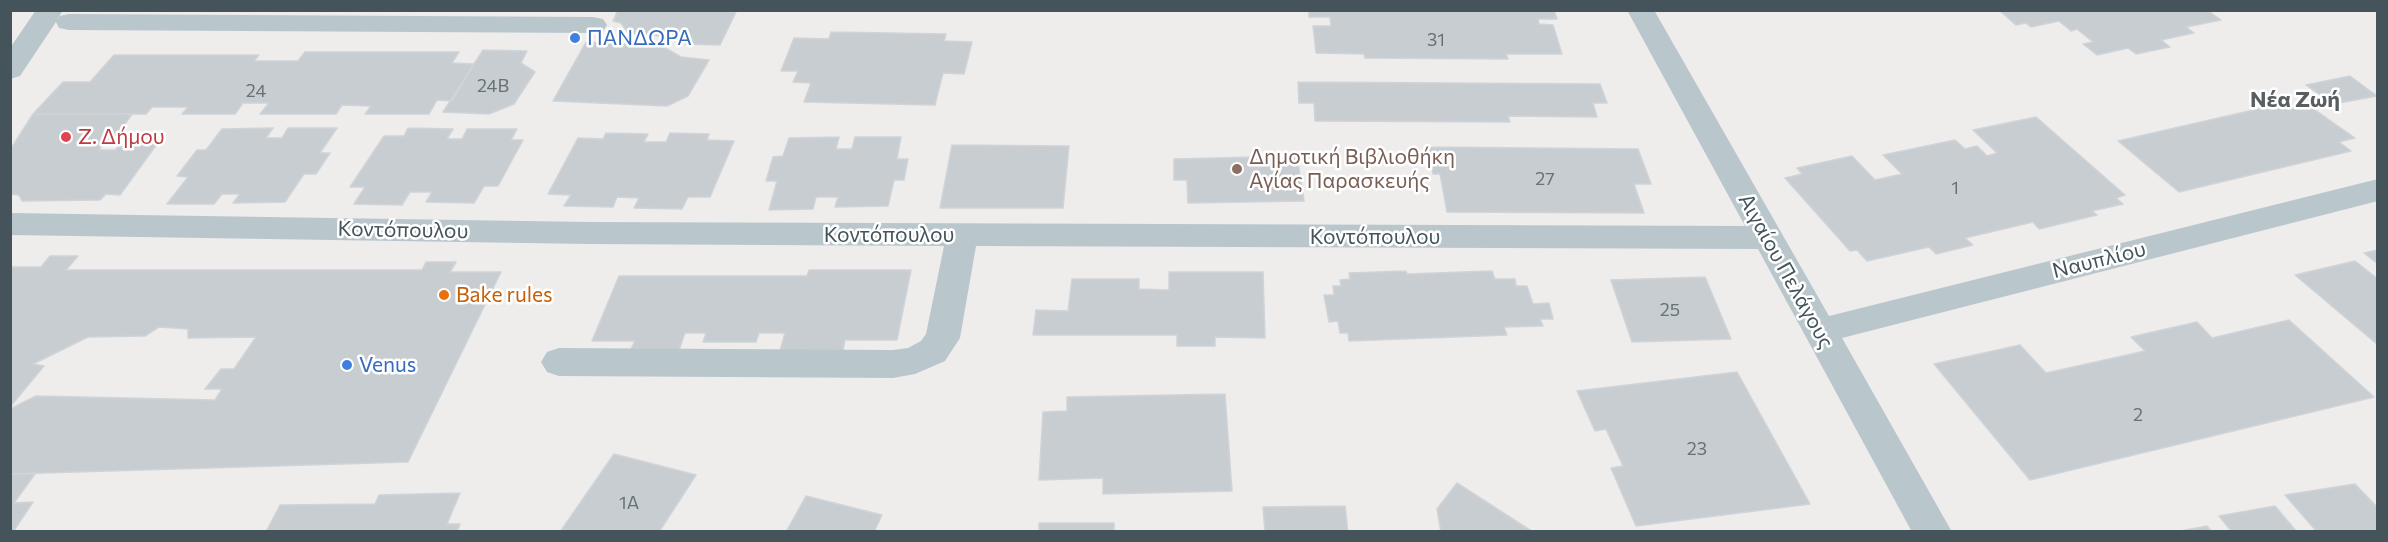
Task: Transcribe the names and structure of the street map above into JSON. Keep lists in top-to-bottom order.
{
  "streets": {
    "street": ["Κοντόπουλου", "Ναυπλίου", "Αιγαίου Πελάγους"]
  },
  "crossings": [
    ["Κοντόπουλου", "Αιγαίου Πελάγους"],
    ["Ναυπλίου", "Αιγαίου Πελάγους"]
  ],
  "districts": ["Νέα Ζωή"],
  "places": [
    "ΠΑΝΔΩΡΑ",
    "Ζ. Δήμου",
    "Δημοτική Βιβλιοθήκη Αγίας Παρασκευής",
    "Bake rules",
    "Venus"
  ],
  "house_numbers": [
    "31",
    "24Β",
    "24",
    "27",
    "1",
    "25",
    "2",
    "23",
    "1Α"
  ]
}
